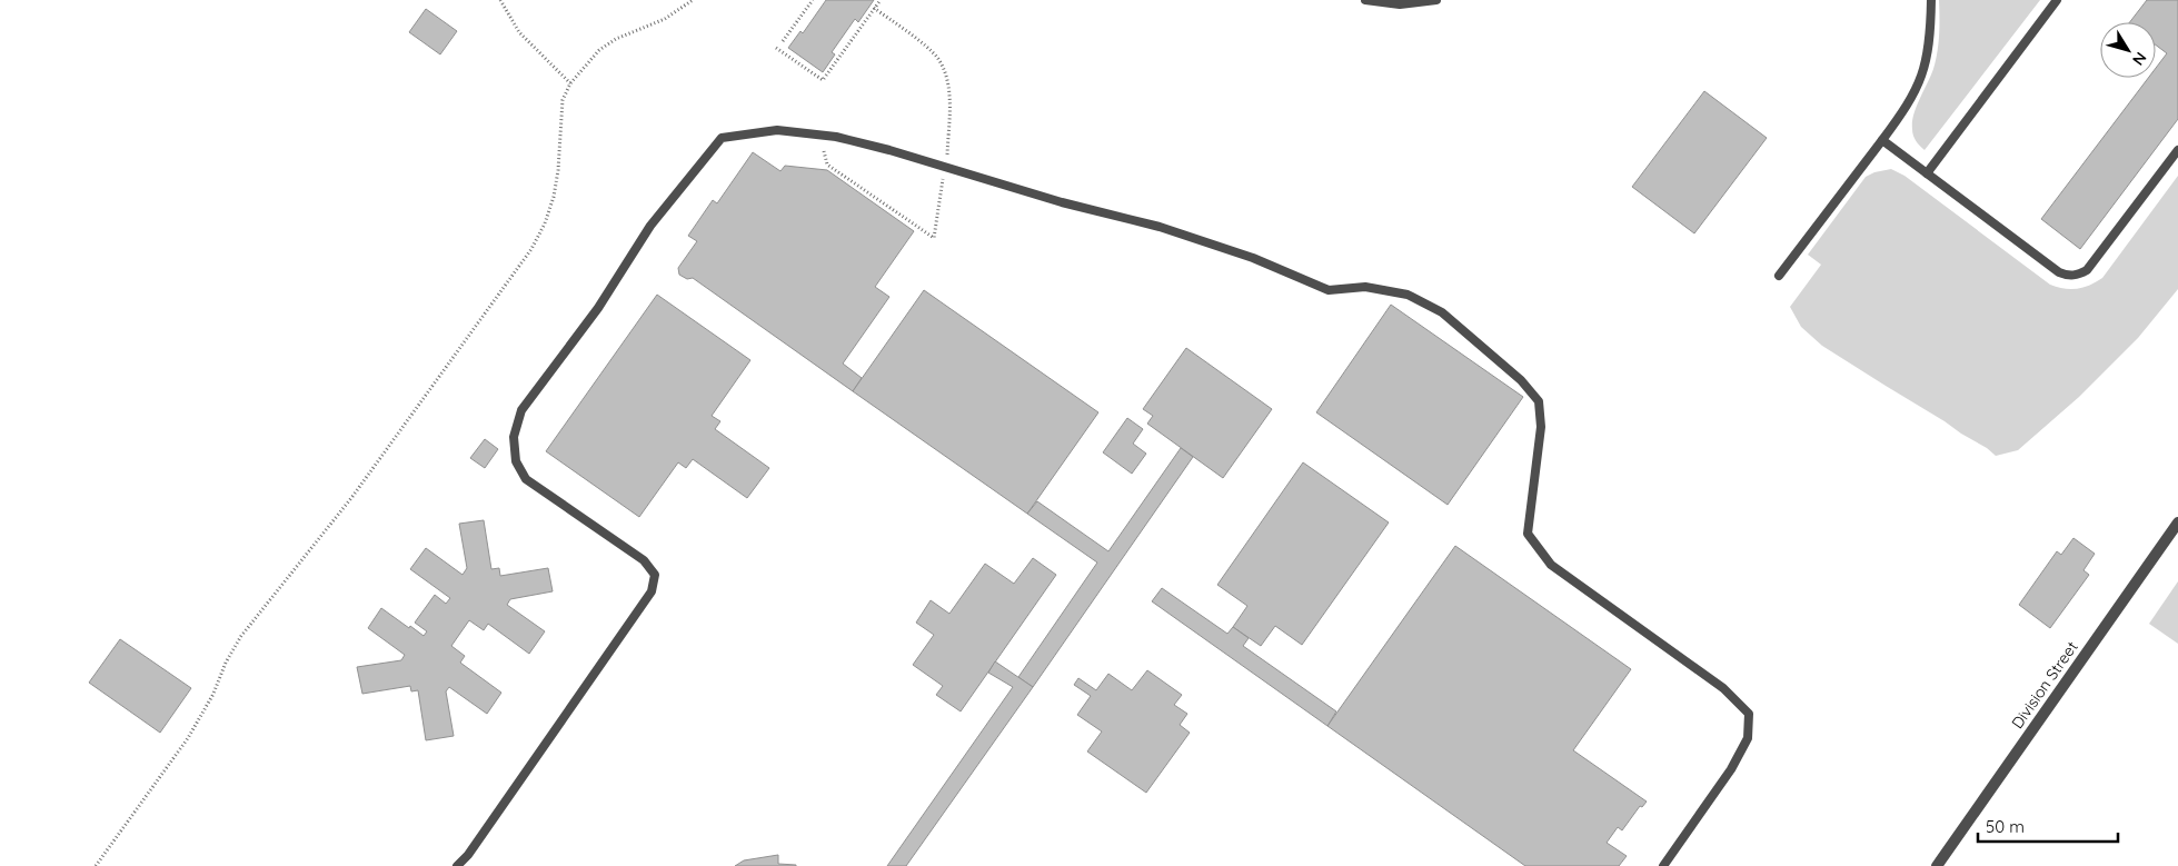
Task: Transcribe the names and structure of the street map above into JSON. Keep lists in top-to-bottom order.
{
  "streets": {
    "street": ["Division Street"]
  },
  "scale_bar": "50 m",
  "north": "bottom right"
}
